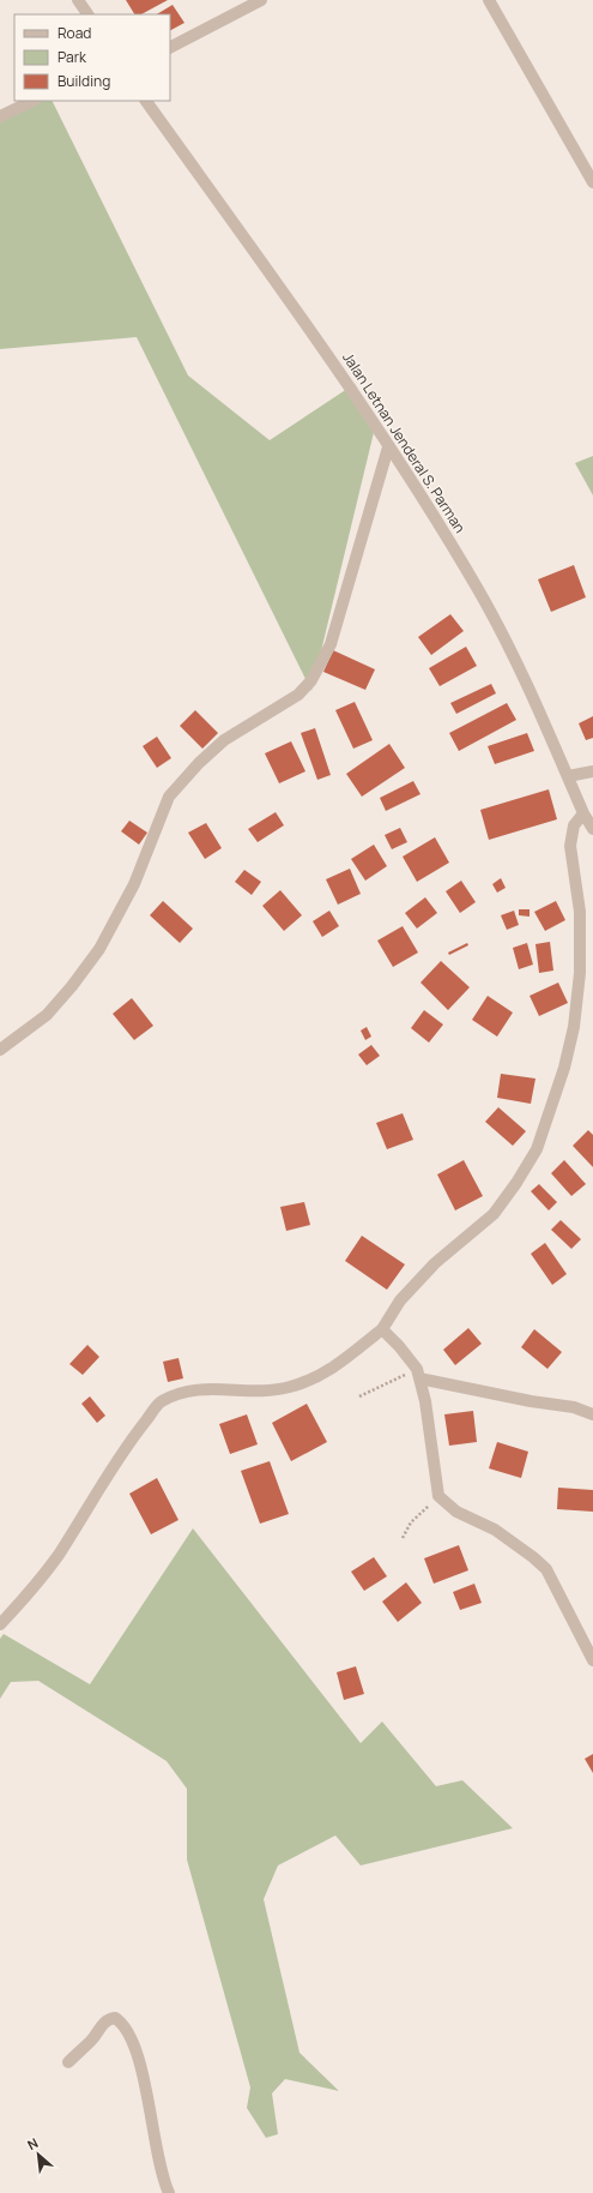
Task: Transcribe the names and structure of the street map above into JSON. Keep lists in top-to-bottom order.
{
  "streets": {
    "street": ["Jalan Letnan Jenderal S. Parman"]
  },
  "legend": ["Road", "Park", "Building"],
  "north": "top left"
}
